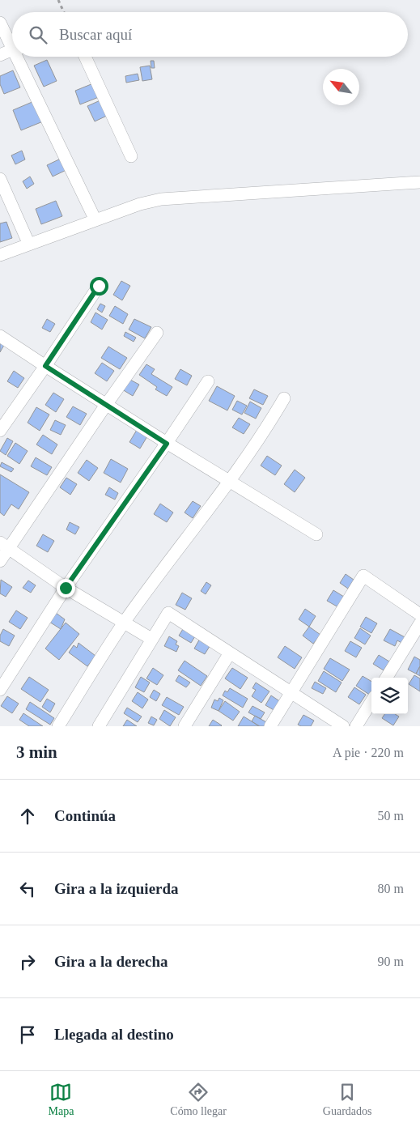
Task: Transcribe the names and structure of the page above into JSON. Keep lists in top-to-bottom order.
{
  "north": "top left",
  "page": {
    "search": "Buscar aquí",
    "heading": ["3 min", "A pie · 220 m"],
    "list": [
      ["Continúa", "50 m"],
      ["Gira a la izquierda", "80 m"],
      ["Gira a la derecha", "90 m"],
      "Llegada al destino"
    ],
    "nav": ["Mapa", "Cómo llegar", "Guardados"]
  }
}
